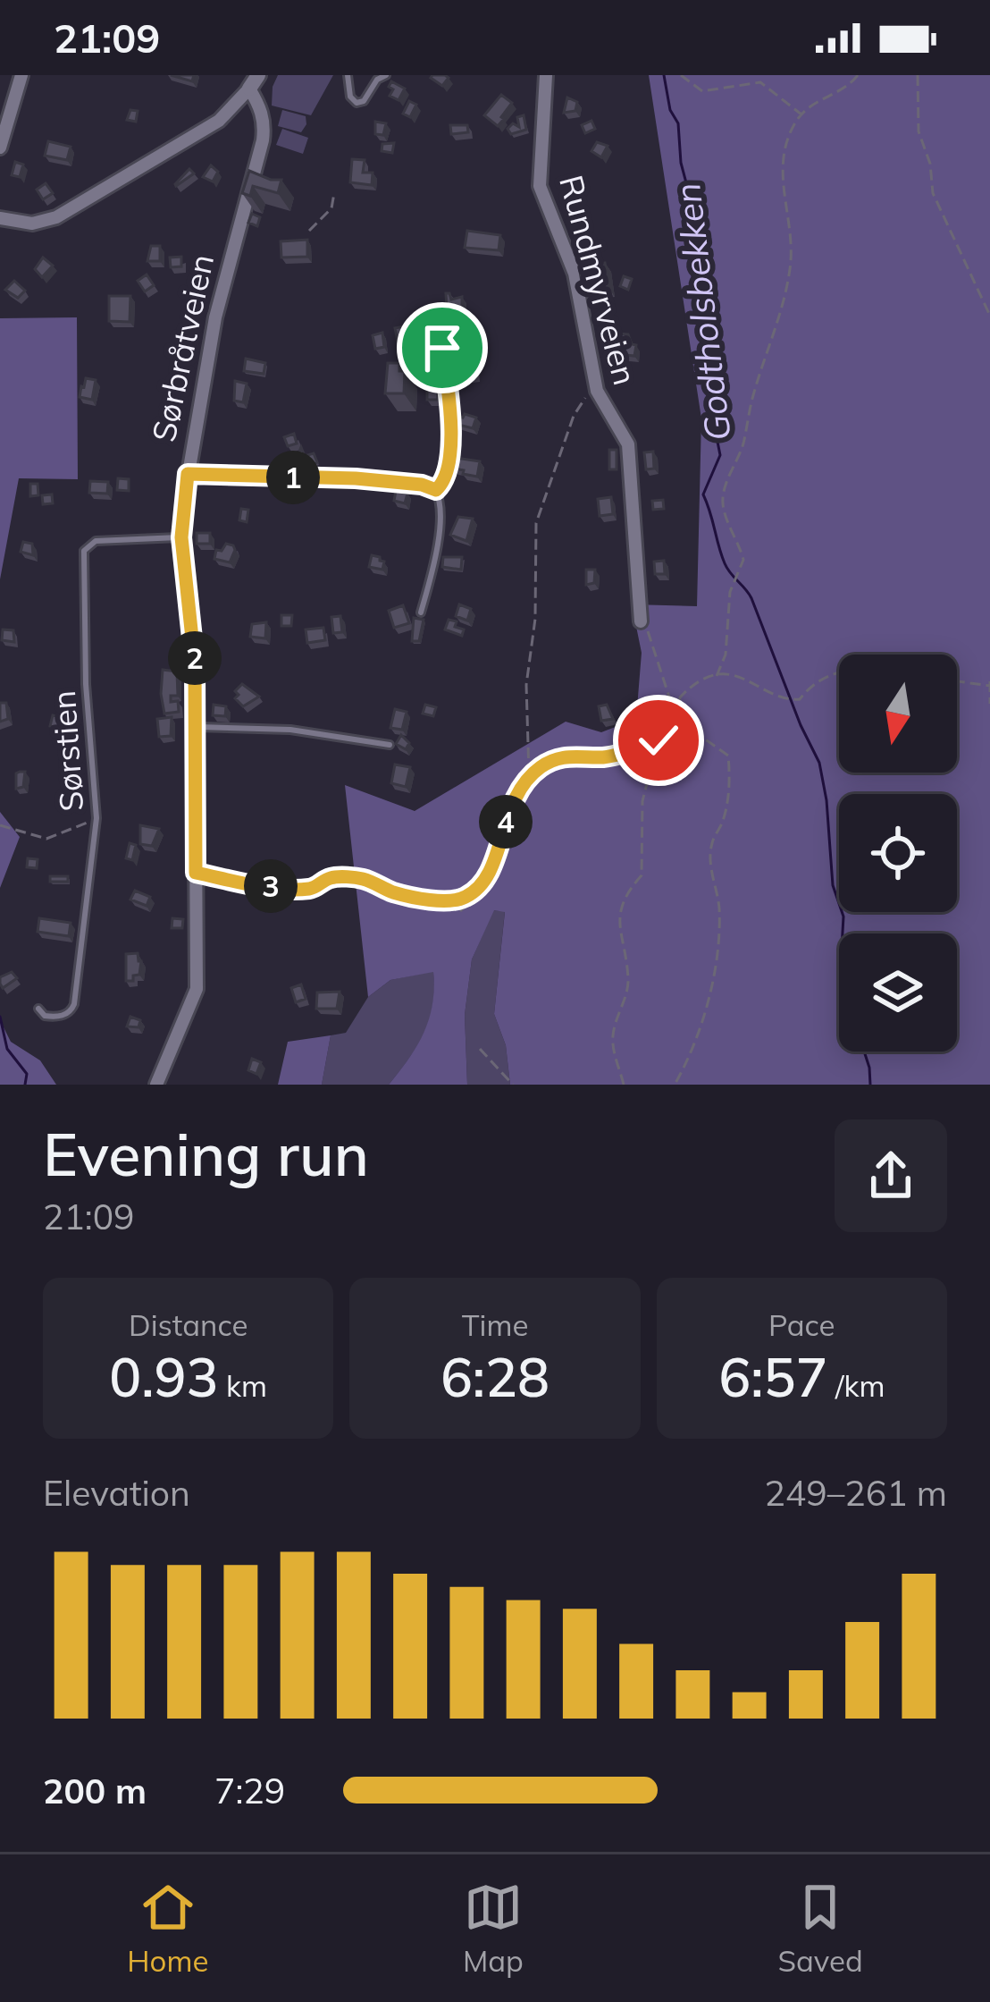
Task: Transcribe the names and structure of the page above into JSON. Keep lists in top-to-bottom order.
{
  "streets": {
    "street": ["Rundmyrveien", "Sørbråtveien"],
    "lane": ["Sørstien"]
  },
  "crossings": [
    ["Sørbråtveien", "Sørstien"]
  ],
  "water": ["Godtholsbekken"],
  "north": "bottom",
  "page": {
    "status": "21:09",
    "pins": [
      "1",
      "2",
      "4",
      "3"
    ],
    "heading": ["Evening run", "21:09"],
    "stats": [
      ["Distance", "0.93 km"],
      ["Time", "6:28"],
      ["Pace", "6:57 /km"]
    ],
    "chart": ["Elevation", "249–261 m"],
    "list": [
      {
        "name": "200 m",
        "note": "7:29"
      }
    ],
    "tabs": ["Home", "Map", "Saved"]
  }
}
